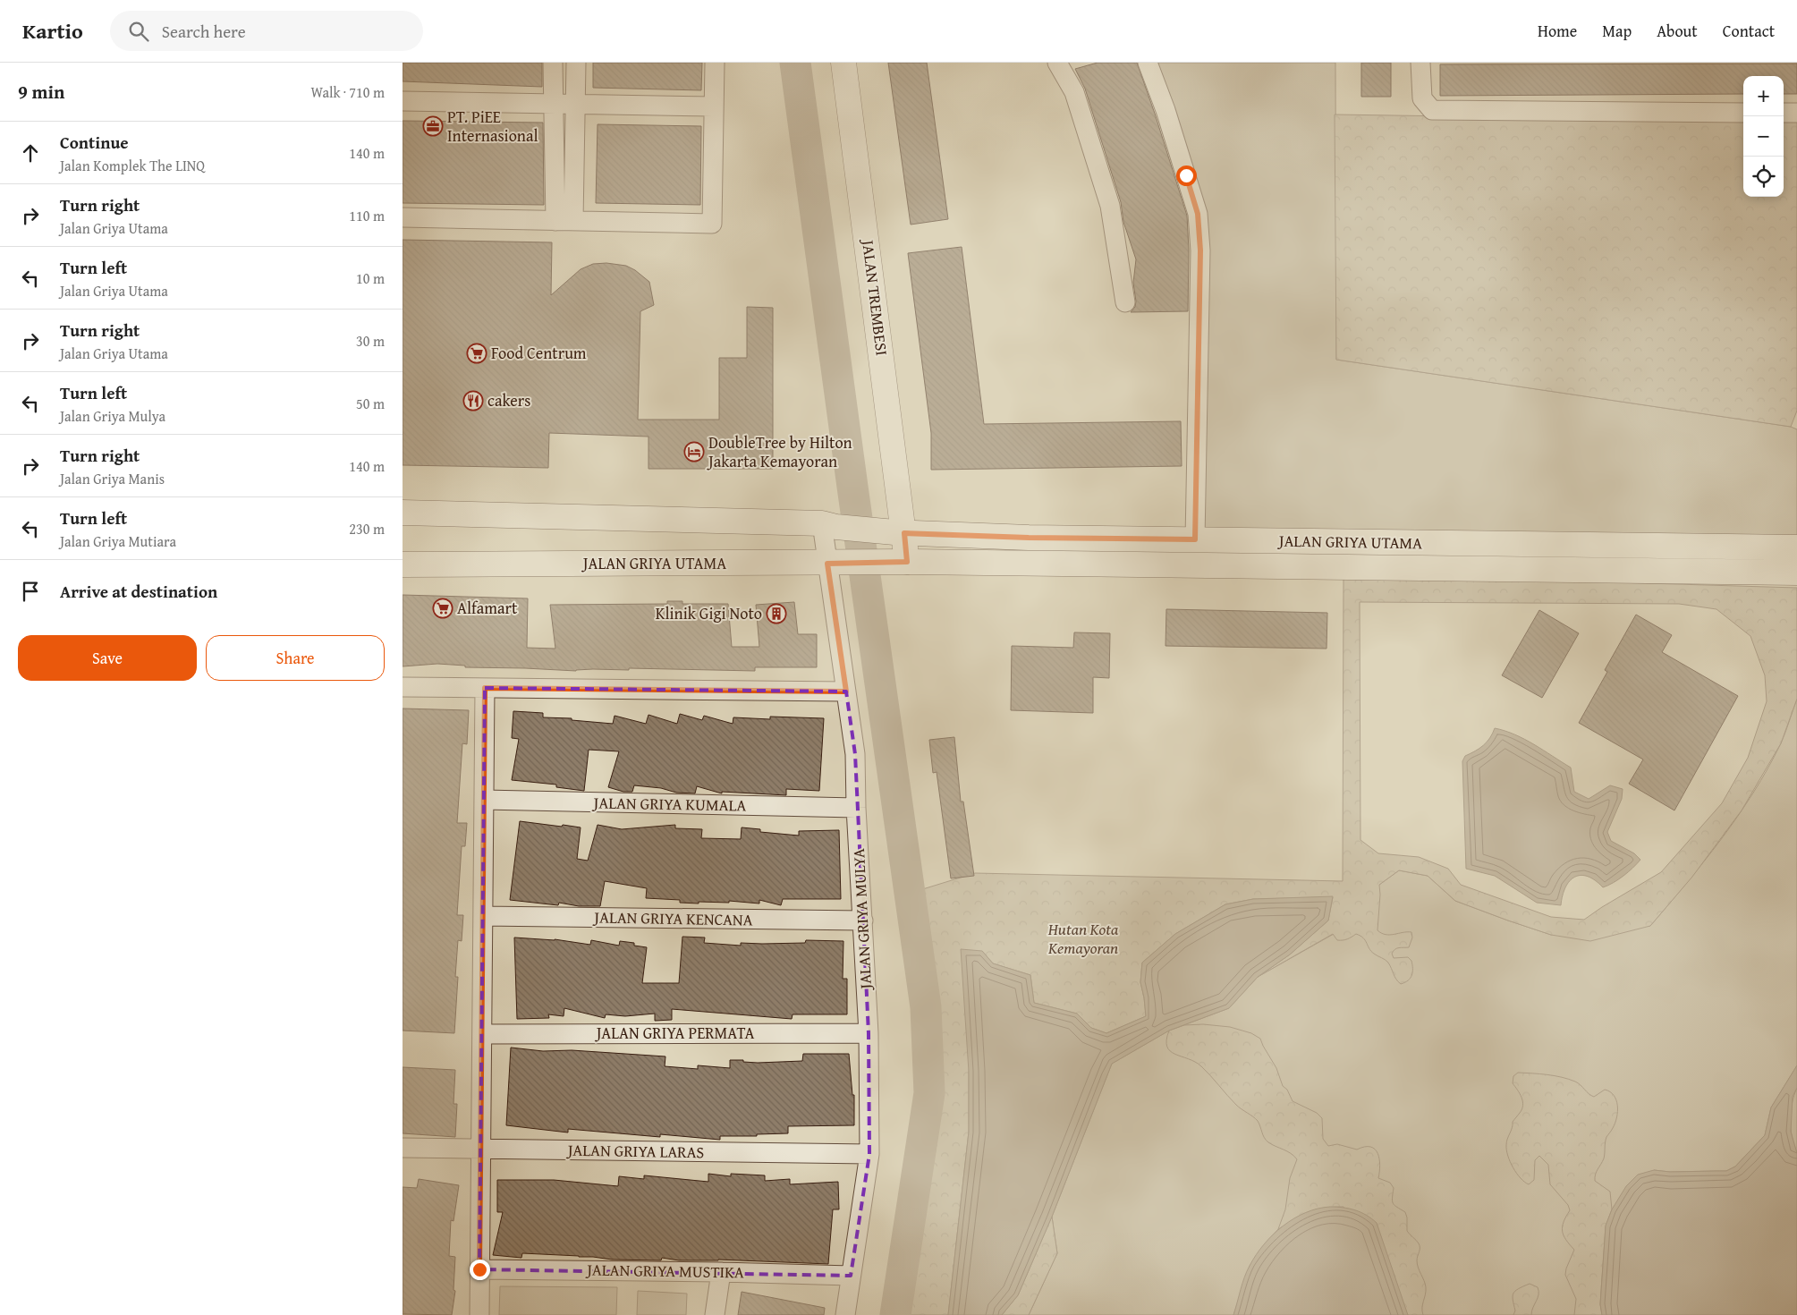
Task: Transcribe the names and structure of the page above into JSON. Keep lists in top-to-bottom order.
{
  "streets": {
    "main road": ["JALAN TREMBESI", "JALAN GRIYA UTAMA"],
    "street": [
      "JALAN GRIYA KUMALA",
      "JALAN GRIYA KENCANA",
      "JALAN GRIYA MULYA",
      "JALAN GRIYA PERMATA",
      "JALAN GRIYA LARAS",
      "JALAN GRIYA MUSTIKA"
    ]
  },
  "crossings": [
    ["JALAN TREMBESI", "JALAN GRIYA UTAMA"],
    ["JALAN GRIYA UTAMA", "JALAN GRIYA MULYA"],
    ["JALAN GRIYA KUMALA", "JALAN GRIYA MULYA"],
    ["JALAN GRIYA KENCANA", "JALAN GRIYA MULYA"],
    ["JALAN GRIYA MULYA", "JALAN GRIYA PERMATA"],
    ["JALAN GRIYA MULYA", "JALAN GRIYA LARAS"],
    ["JALAN GRIYA MULYA", "JALAN GRIYA MUSTIKA"]
  ],
  "parks": ["Hutan Kota Kemayoran"],
  "places": {
    "office": ["PT. PiEE Internasional"],
    "supermarket": ["Food Centrum", "Alfamart"],
    "restaurant": ["cakers"],
    "hotel": ["DoubleTree by Hilton Jakarta Kemayoran"],
    "building": ["Klinik Gigi Noto"]
  },
  "page": {
    "header": "Kartio",
    "search": "Search here",
    "nav": [
      "Home",
      "Map",
      "About",
      "Contact"
    ],
    "heading": ["9 min", "Walk · 710 m"],
    "map_buttons": ["+", "−"],
    "list": [
      ["Continue", "Jalan Komplek The LINQ", "140 m"],
      ["Turn right", "Jalan Griya Utama", "110 m"],
      ["Turn left", "Jalan Griya Utama", "10 m"],
      ["Turn right", "Jalan Griya Utama", "30 m"],
      ["Turn left", "Jalan Griya Mulya", "50 m"],
      ["Turn right", "Jalan Griya Manis", "140 m"],
      ["Turn left", "Jalan Griya Mutiara", "230 m"],
      "Arrive at destination"
    ],
    "buttons": ["Save", "Share"]
  }
}
